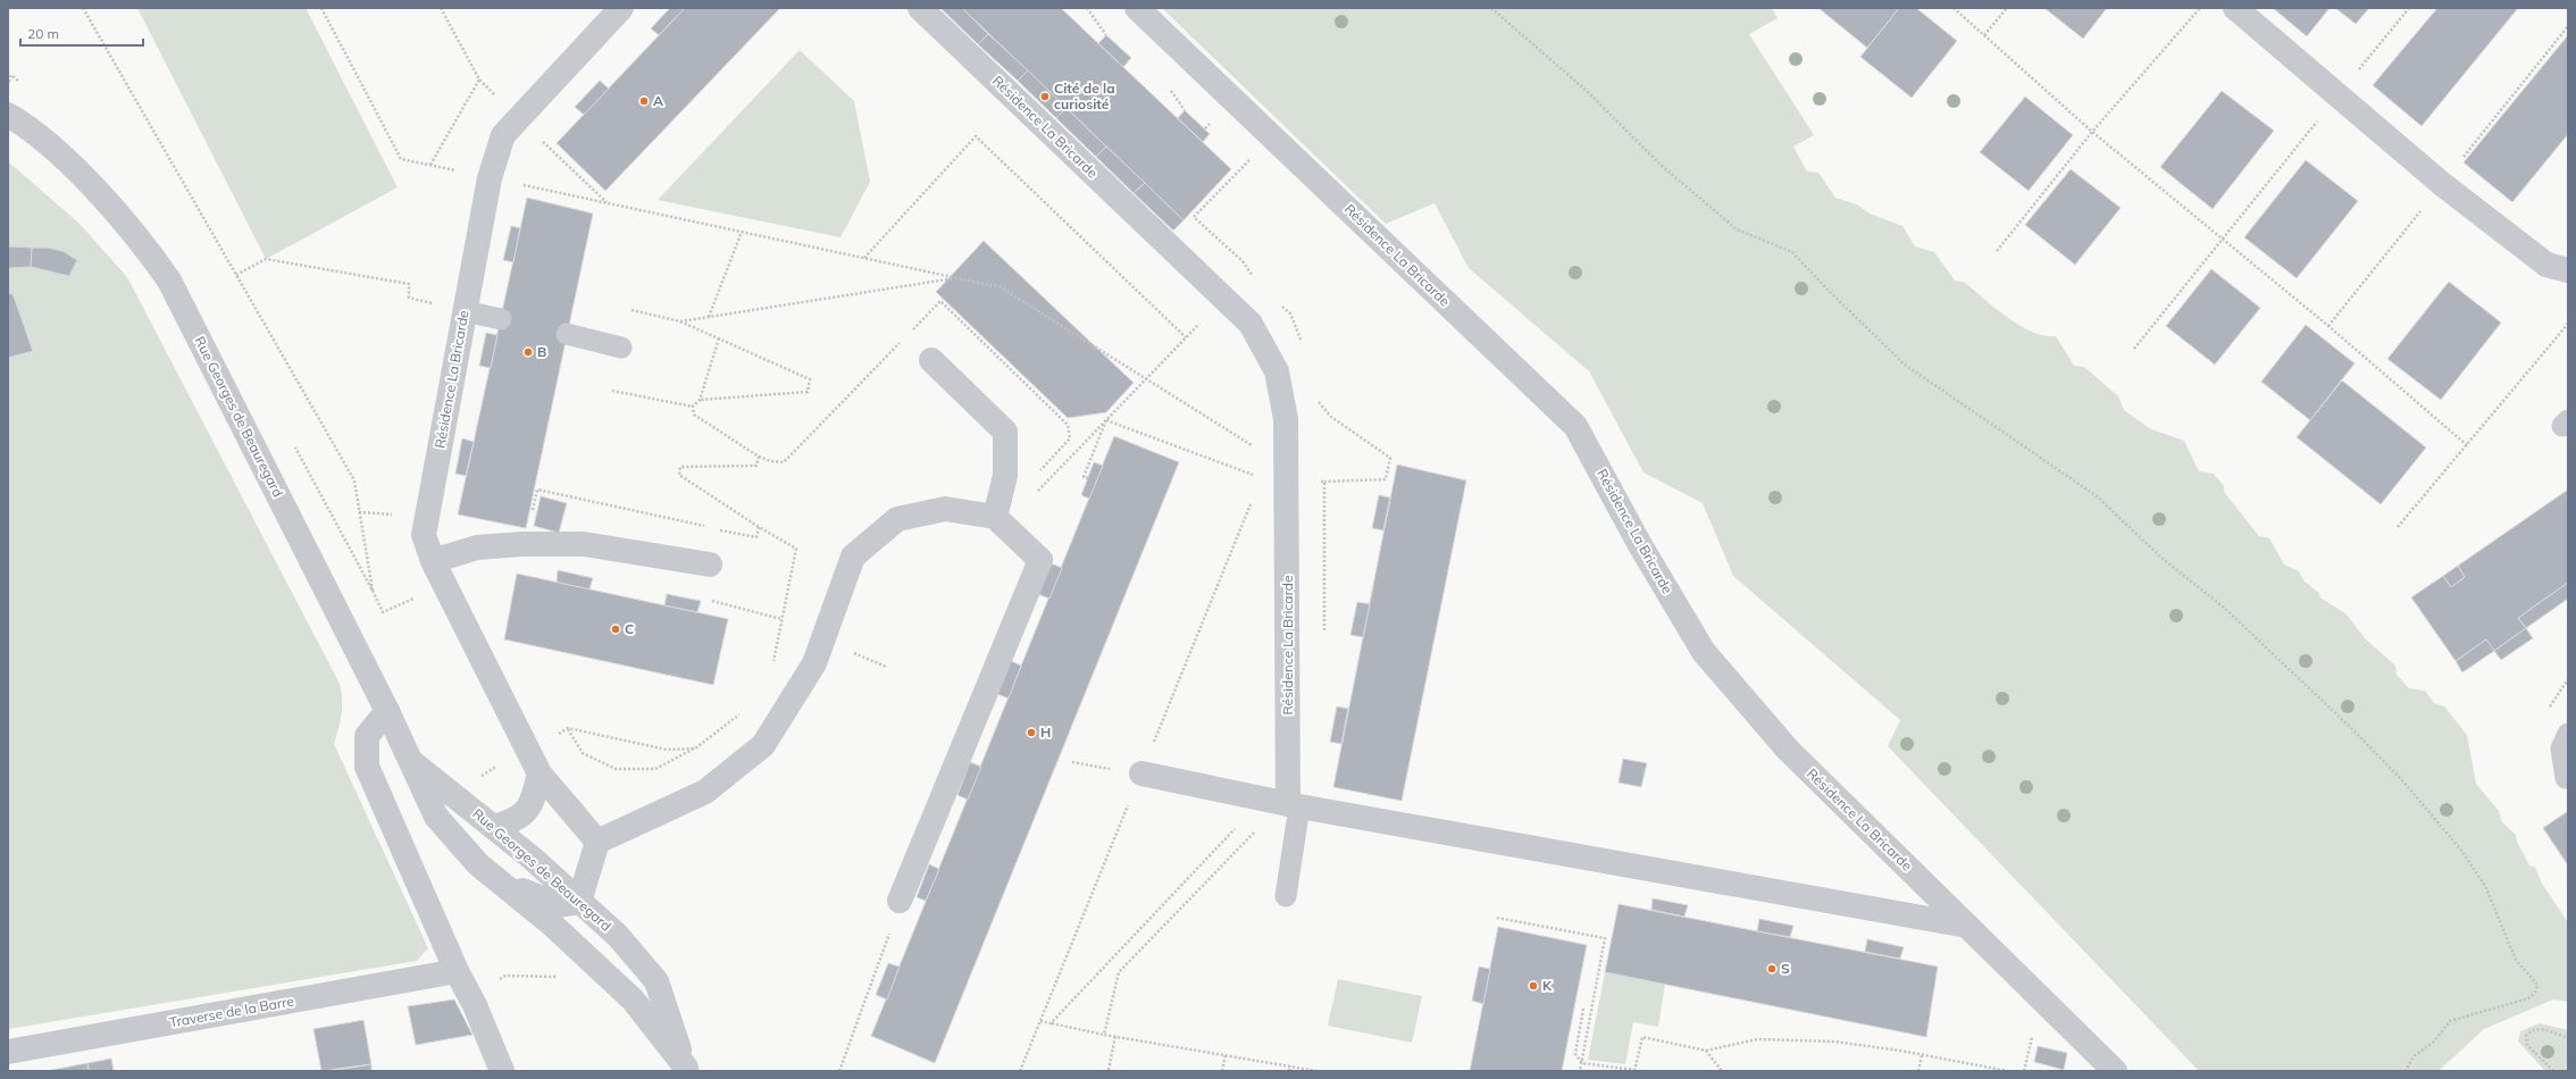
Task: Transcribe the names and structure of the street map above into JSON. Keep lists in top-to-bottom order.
{
  "streets": {
    "street": ["Résidence La Bricarde", "Rue Georges de Beauregard", "Traverse de la Barre"]
  },
  "places": [
    "Cité de la curiosité",
    "A",
    "B",
    "C",
    "H",
    "S",
    "K"
  ],
  "scale_bar": "20 m"
}
